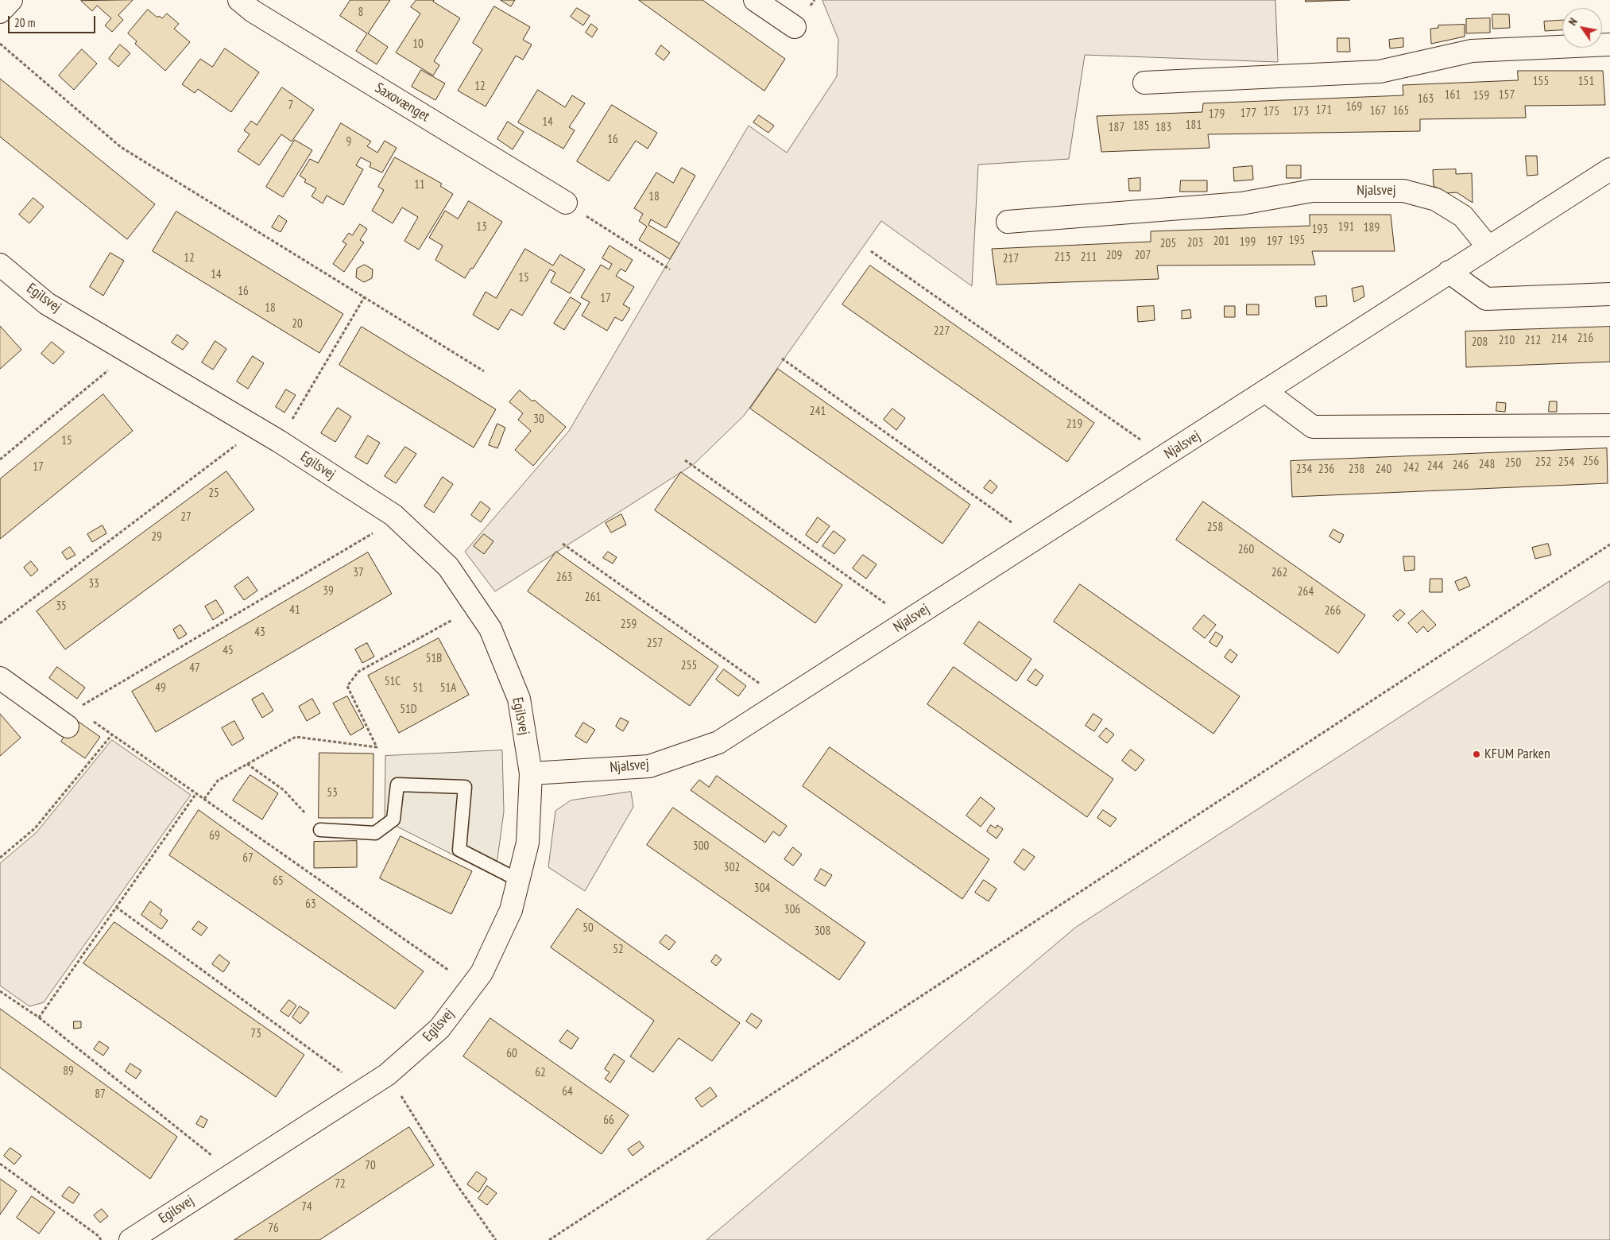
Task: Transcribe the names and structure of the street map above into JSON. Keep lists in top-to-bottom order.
{
  "streets": {
    "street": ["Saxovænget", "Njalsvej", "Egilsvej"]
  },
  "crossings": [
    ["Njalsvej", "Egilsvej"]
  ],
  "places": ["KFUM Parken"],
  "house_numbers": [
    "8",
    "10",
    "155",
    "151",
    "12",
    "161",
    "157",
    "159",
    "163",
    "7",
    "169",
    "171",
    "167",
    "165",
    "175",
    "173",
    "177",
    "179",
    "14",
    "181",
    "185",
    "187",
    "183",
    "16",
    "9",
    "11",
    "18",
    "13",
    "191",
    "189",
    "193",
    "195",
    "201",
    "197",
    "199",
    "203",
    "205",
    "209",
    "207",
    "213",
    "211",
    "12",
    "217",
    "14",
    "15",
    "16",
    "17",
    "18",
    "20",
    "227",
    "216",
    "214",
    "210",
    "212",
    "208",
    "241",
    "30",
    "219",
    "15",
    "256",
    "252",
    "254",
    "250",
    "248",
    "246",
    "244",
    "17",
    "242",
    "234",
    "236",
    "238",
    "240",
    "25",
    "27",
    "258",
    "29",
    "260",
    "37",
    "262",
    "263",
    "33",
    "39",
    "264",
    "261",
    "35",
    "41",
    "266",
    "259",
    "43",
    "257",
    "45",
    "51B",
    "255",
    "47",
    "51C",
    "49",
    "51",
    "51A",
    "51D",
    "53",
    "69",
    "300",
    "67",
    "302",
    "65",
    "304",
    "63",
    "306",
    "50",
    "308",
    "52",
    "73",
    "60",
    "89",
    "62",
    "64",
    "87",
    "66",
    "70",
    "72",
    "74",
    "76"
  ],
  "scale_bar": "20 m",
  "north": "top left"
}
